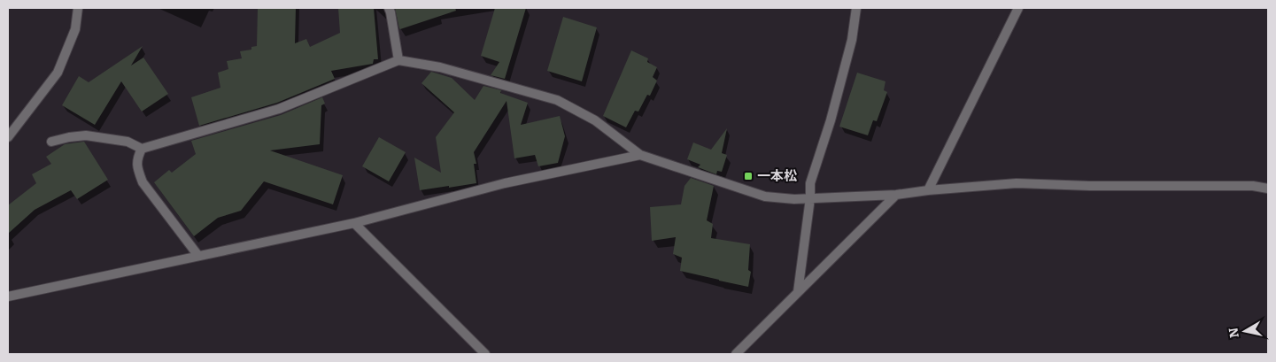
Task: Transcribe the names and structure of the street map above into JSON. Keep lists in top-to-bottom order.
{
  "places": {
    "transit": ["一本松"]
  },
  "north": "left"
}
